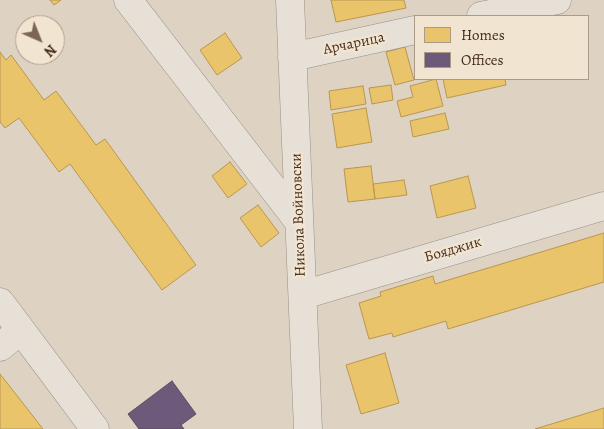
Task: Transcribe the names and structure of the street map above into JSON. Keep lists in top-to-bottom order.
{
  "streets": {
    "street": ["Арчарица", "Никола Войновски", "Бояджик"]
  },
  "crossings": [
    ["Арчарица", "Никола Войновски"],
    ["Никола Войновски", "Бояджик"]
  ],
  "legend": ["Homes", "Offices"],
  "north": "bottom right"
}
